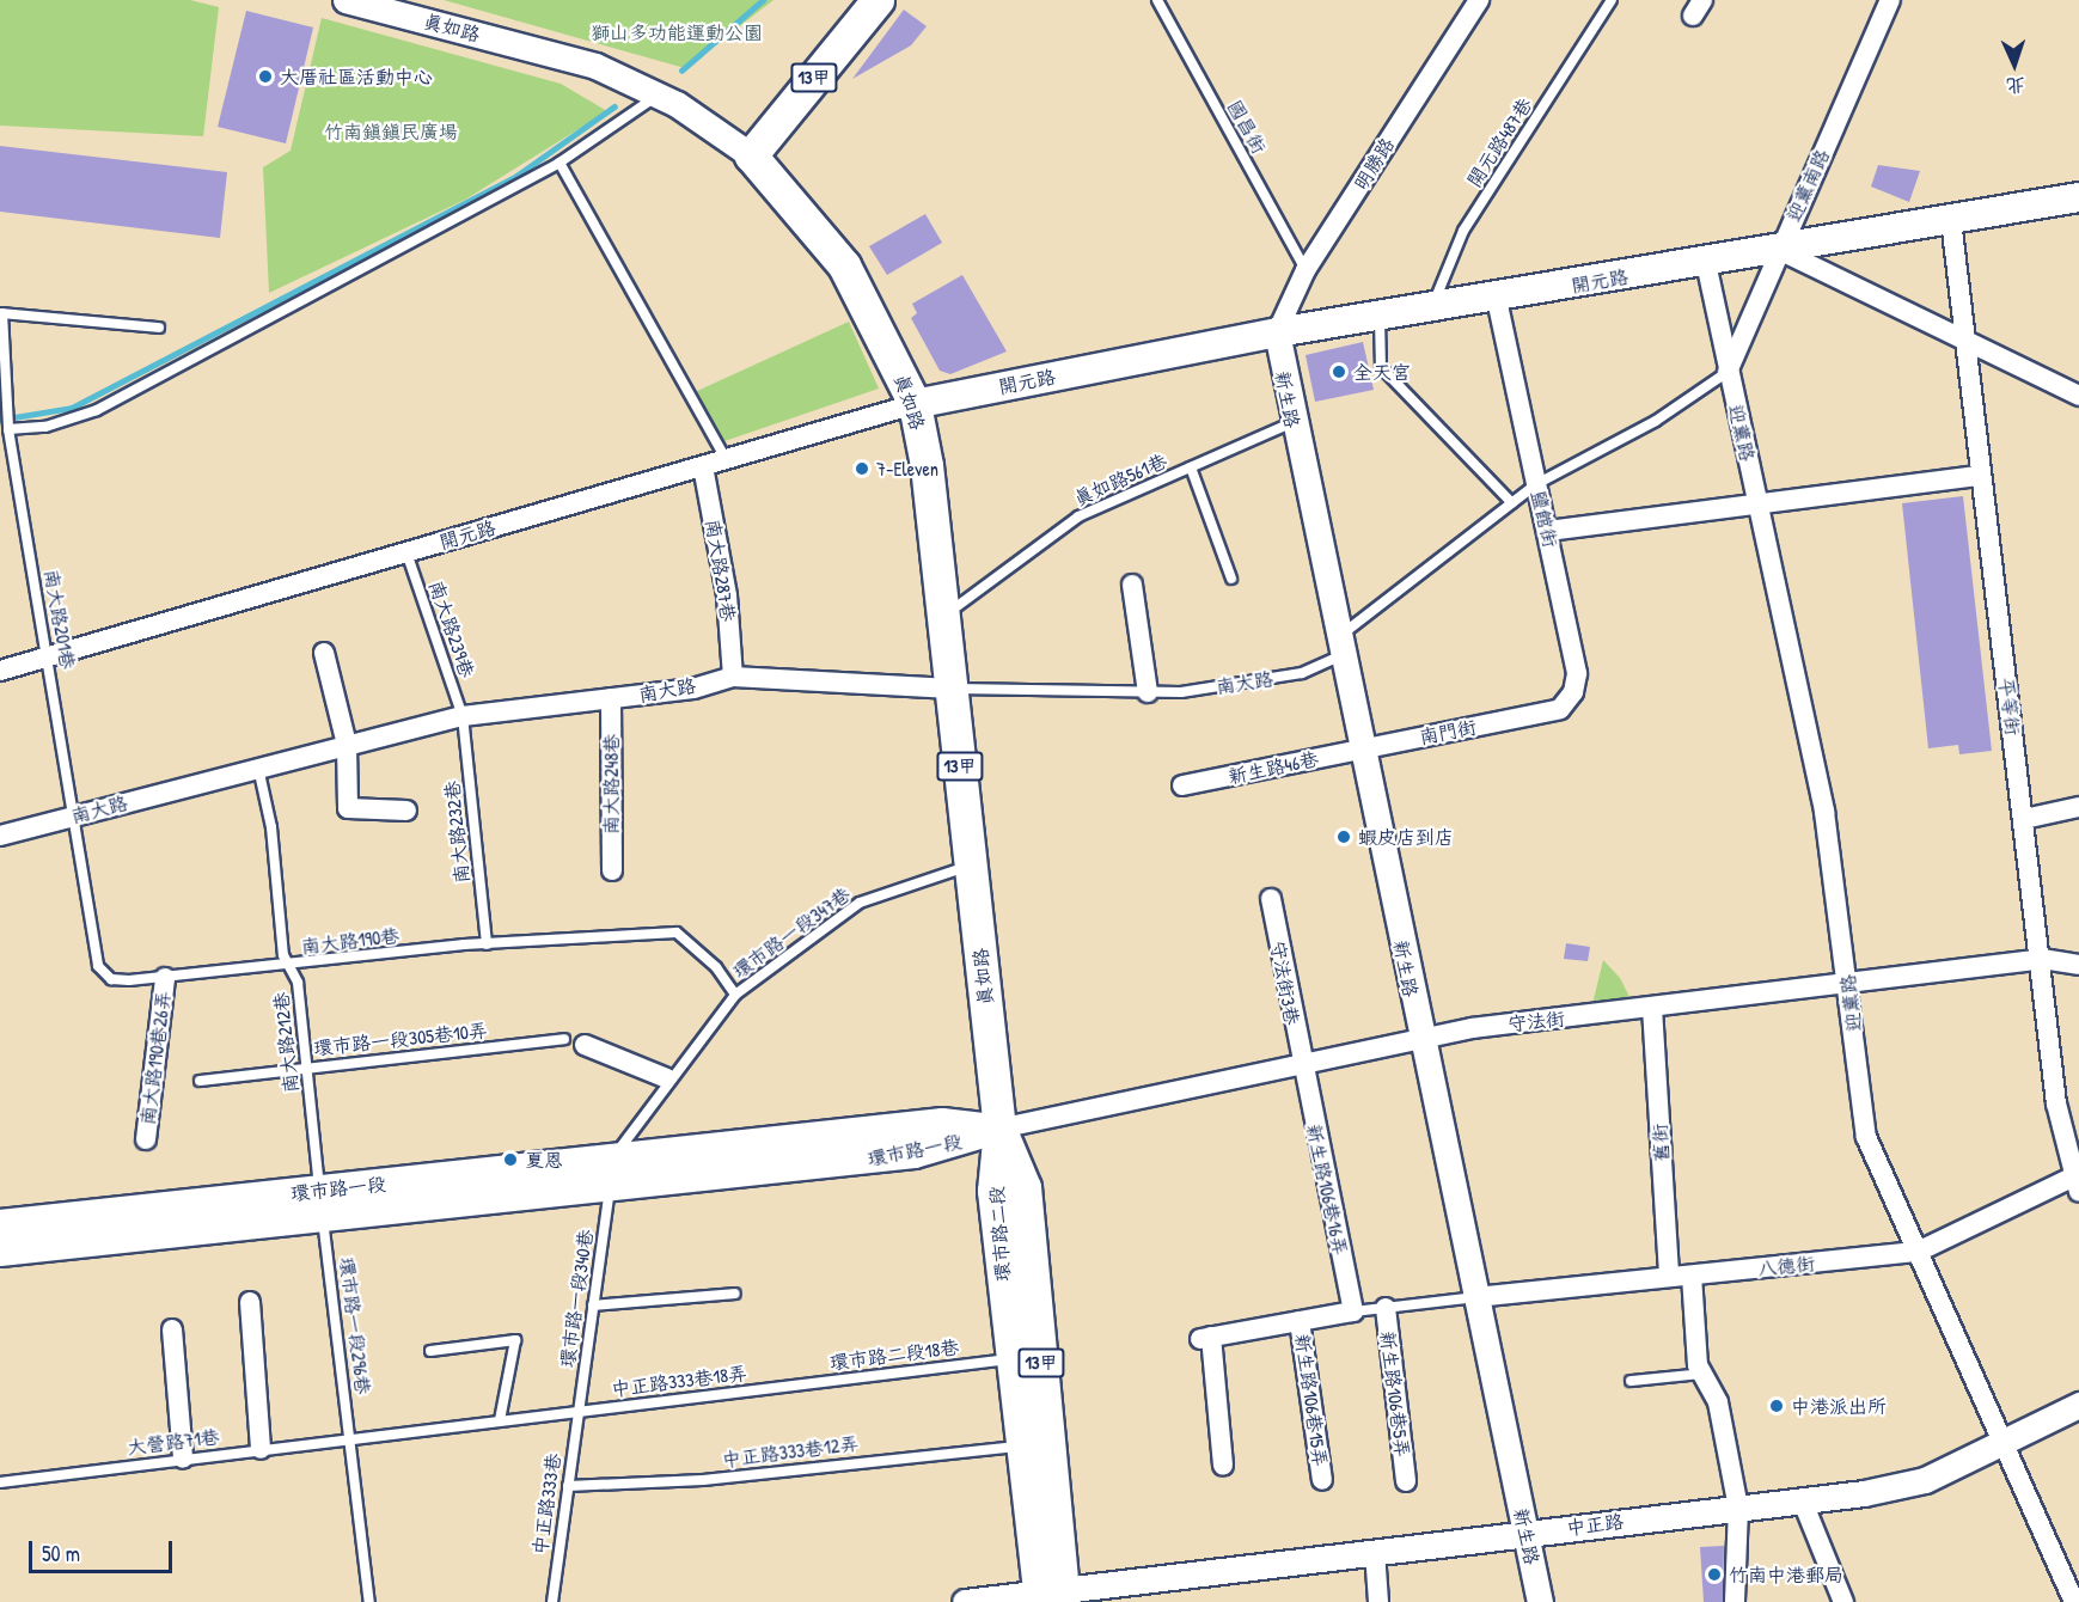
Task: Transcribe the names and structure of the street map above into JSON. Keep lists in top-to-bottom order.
{
  "streets": {
    "main road": [
      "真如路",
      "13甲",
      "開元路",
      "環市路一段",
      "環市路二段"
    ],
    "street": [
      "明勝路",
      "迎薰南路",
      "新生路",
      "迎薰路",
      "鹽館街",
      "南大路287巷",
      "南大路",
      "平等街",
      "南門街",
      "新生路46巷",
      "南大路248巷",
      "守法街3巷",
      "守法街",
      "南大路190巷26弄",
      "舊街",
      "新生路106巷16弄",
      "八德街",
      "新生路106巷5弄",
      "新生路106巷15弄",
      "中正路"
    ],
    "lane": [
      "國昌街",
      "開元路487巷",
      "真如路561巷",
      "南大路201巷",
      "南大路239巷",
      "南大路232巷",
      "環市路一段347巷",
      "南大路190巷",
      "環市路一段305巷10弄",
      "南大路212巷",
      "環市路一段340巷",
      "環市路一段296巷",
      "環市路二段18巷",
      "中正路333巷18弄",
      "大營路71巷",
      "中正路333巷12弄",
      "中正路333巷"
    ]
  },
  "crossings": [
    ["真如路", "13甲"],
    ["真如路", "開元路"],
    ["真如路", "真如路561巷"],
    ["真如路", "南大路"],
    ["真如路", "環市路一段347巷"],
    ["真如路", "守法街"],
    ["真如路", "環市路一段"],
    ["真如路", "環市路二段"],
    ["國昌街", "明勝路"],
    ["開元路487巷", "開元路"],
    ["明勝路", "開元路"],
    ["明勝路", "新生路"],
    ["迎薰南路", "開元路"],
    ["迎薰南路", "迎薰路"],
    ["迎薰南路", "南大路"],
    ["開元路", "新生路"],
    ["開元路", "迎薰路"],
    ["開元路", "鹽館街"],
    ["開元路", "南大路287巷"],
    ["開元路", "南大路201巷"],
    ["開元路", "南大路239巷"],
    ["開元路", "平等街"],
    ["新生路", "真如路561巷"],
    ["新生路", "南大路"],
    ["新生路", "南門街"],
    ["新生路", "新生路46巷"],
    ["新生路", "守法街"],
    ["新生路", "八德街"],
    ["新生路", "中正路"],
    ["迎薰路", "南大路"],
    ["迎薰路", "守法街"],
    ["迎薰路", "八德街"],
    ["迎薰路", "中正路"],
    ["鹽館街", "南大路"],
    ["鹽館街", "南門街"],
    ["南大路287巷", "南大路"],
    ["南大路201巷", "南大路"],
    ["南大路201巷", "南大路190巷"],
    ["南大路239巷", "南大路"],
    ["南大路239巷", "南大路232巷"],
    ["南大路", "南大路248巷"],
    ["南大路", "南大路232巷"],
    ["南大路", "南大路190巷"],
    ["南大路", "南大路212巷"],
    ["平等街", "守法街"],
    ["平等街", "八德街"],
    ["南門街", "新生路46巷"],
    ["南大路232巷", "南大路190巷"],
    ["環市路一段347巷", "南大路190巷"],
    ["環市路一段347巷", "環市路一段"],
    ["環市路一段347巷", "環市路一段340巷"],
    ["南大路190巷", "南大路212巷"],
    ["南大路190巷", "南大路190巷26弄"],
    ["守法街3巷", "守法街"],
    ["守法街3巷", "新生路106巷16弄"],
    ["守法街", "舊街"],
    ["守法街", "環市路一段"],
    ["守法街", "新生路106巷16弄"],
    ["守法街", "環市路二段"],
    ["環市路一段305巷10弄", "南大路212巷"],
    ["南大路212巷", "環市路一段"],
    ["舊街", "八德街"],
    ["環市路一段", "環市路二段"],
    ["環市路一段", "環市路一段340巷"],
    ["環市路一段", "環市路一段296巷"],
    ["環市路二段", "環市路二段18巷"],
    ["環市路二段", "中正路333巷12弄"],
    ["環市路二段", "中正路"],
    ["環市路一段340巷", "中正路333巷18弄"],
    ["環市路一段340巷", "中正路333巷"],
    ["環市路一段296巷", "大營路71巷"],
    ["環市路二段18巷", "中正路333巷18弄"],
    ["中正路333巷18弄", "大營路71巷"],
    ["中正路333巷18弄", "中正路333巷"],
    ["中正路333巷12弄", "中正路333巷"]
  ],
  "parks": ["獅山多功能運動公園", "竹南鎮鎮民廣場"],
  "places": [
    "大厝社區活動中心",
    "全天宮",
    "7-Eleven",
    "蝦皮店到店",
    "夏恩",
    "中港派出所",
    "竹南中港郵局"
  ],
  "scale_bar": "50 m",
  "north": "bottom"
}
